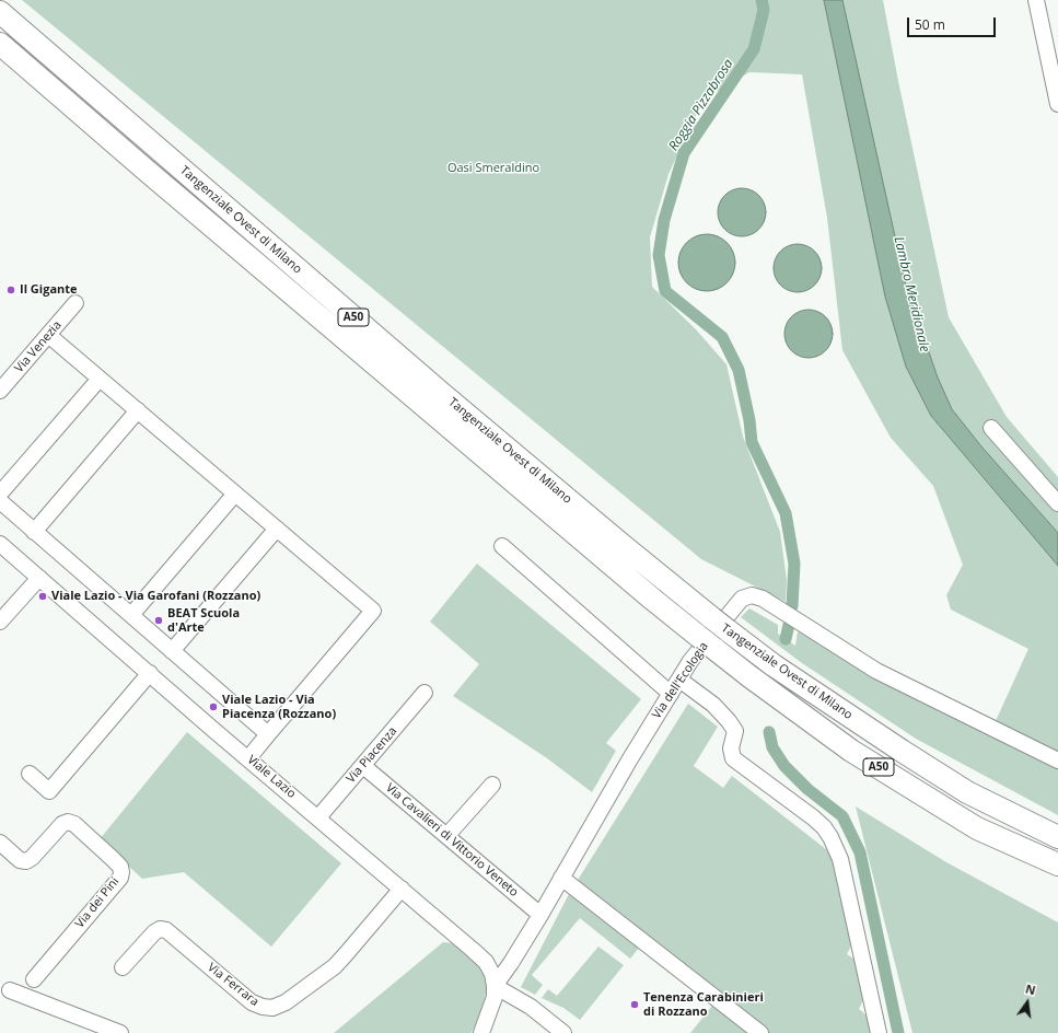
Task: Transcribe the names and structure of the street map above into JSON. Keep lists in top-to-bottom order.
{
  "streets": {
    "highway": ["Tangenziale Ovest di Milano", "A50"],
    "street": [
      "Via Venezia",
      "Via dell'Ecologia",
      "Via Piacenza",
      "Viale Lazio",
      "Via Cavalieri di Vittorio Veneto",
      "Via dei Pini",
      "Via Ferrara"
    ]
  },
  "crossings": [
    ["Via dell'Ecologia", "Viale Lazio"],
    ["Via dell'Ecologia", "Via Cavalieri di Vittorio Veneto"],
    ["Via Piacenza", "Viale Lazio"],
    ["Via Piacenza", "Via Cavalieri di Vittorio Veneto"],
    ["Viale Lazio", "Via Ferrara"]
  ],
  "water": ["Roggia Pizzabrosa", "Lambro Meridionale"],
  "parks": ["Oasi Smeraldino"],
  "places": [
    "Il Gigante",
    "Viale Lazio - Via Garofani (Rozzano)",
    "BEAT Scuola d'Arte",
    "Viale Lazio - Via Piacenza (Rozzano)",
    "Tenenza Carabinieri di Rozzano"
  ],
  "scale_bar": "50 m",
  "north": "top"
}
